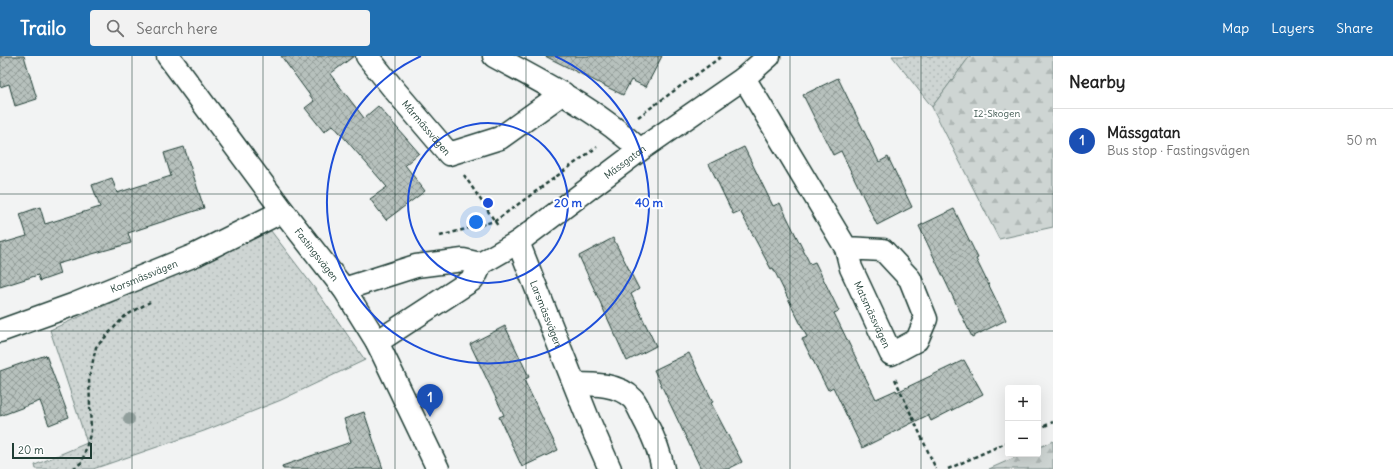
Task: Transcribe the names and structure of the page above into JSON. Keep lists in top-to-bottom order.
{
  "streets": {
    "street": [
      "Mårmässvägen",
      "Mässgatan",
      "Fastingsvägen",
      "Korsmässvägen",
      "Larsmässvägen",
      "Matsmässvägen"
    ]
  },
  "crossings": [
    ["Mässgatan", "Larsmässvägen"],
    ["Mässgatan", "Matsmässvägen"],
    ["Fastingsvägen", "Korsmässvägen"]
  ],
  "parks": ["I2-Skogen"],
  "scale_bar": "20 m",
  "page": {
    "header": "Trailo",
    "search": "Search here",
    "nav": ["Map", "Layers", "Share"],
    "heading": "Nearby",
    "list": [
      {
        "mark": "1",
        "name": "Mässgatan",
        "note": "Bus stop · Fastingsvägen",
        "value": "50 m"
      }
    ],
    "pins": "1",
    "map_buttons": ["+", "−"],
    "scale": "20 m"
  },
  "rings": ["20 m", "40 m"]
}
